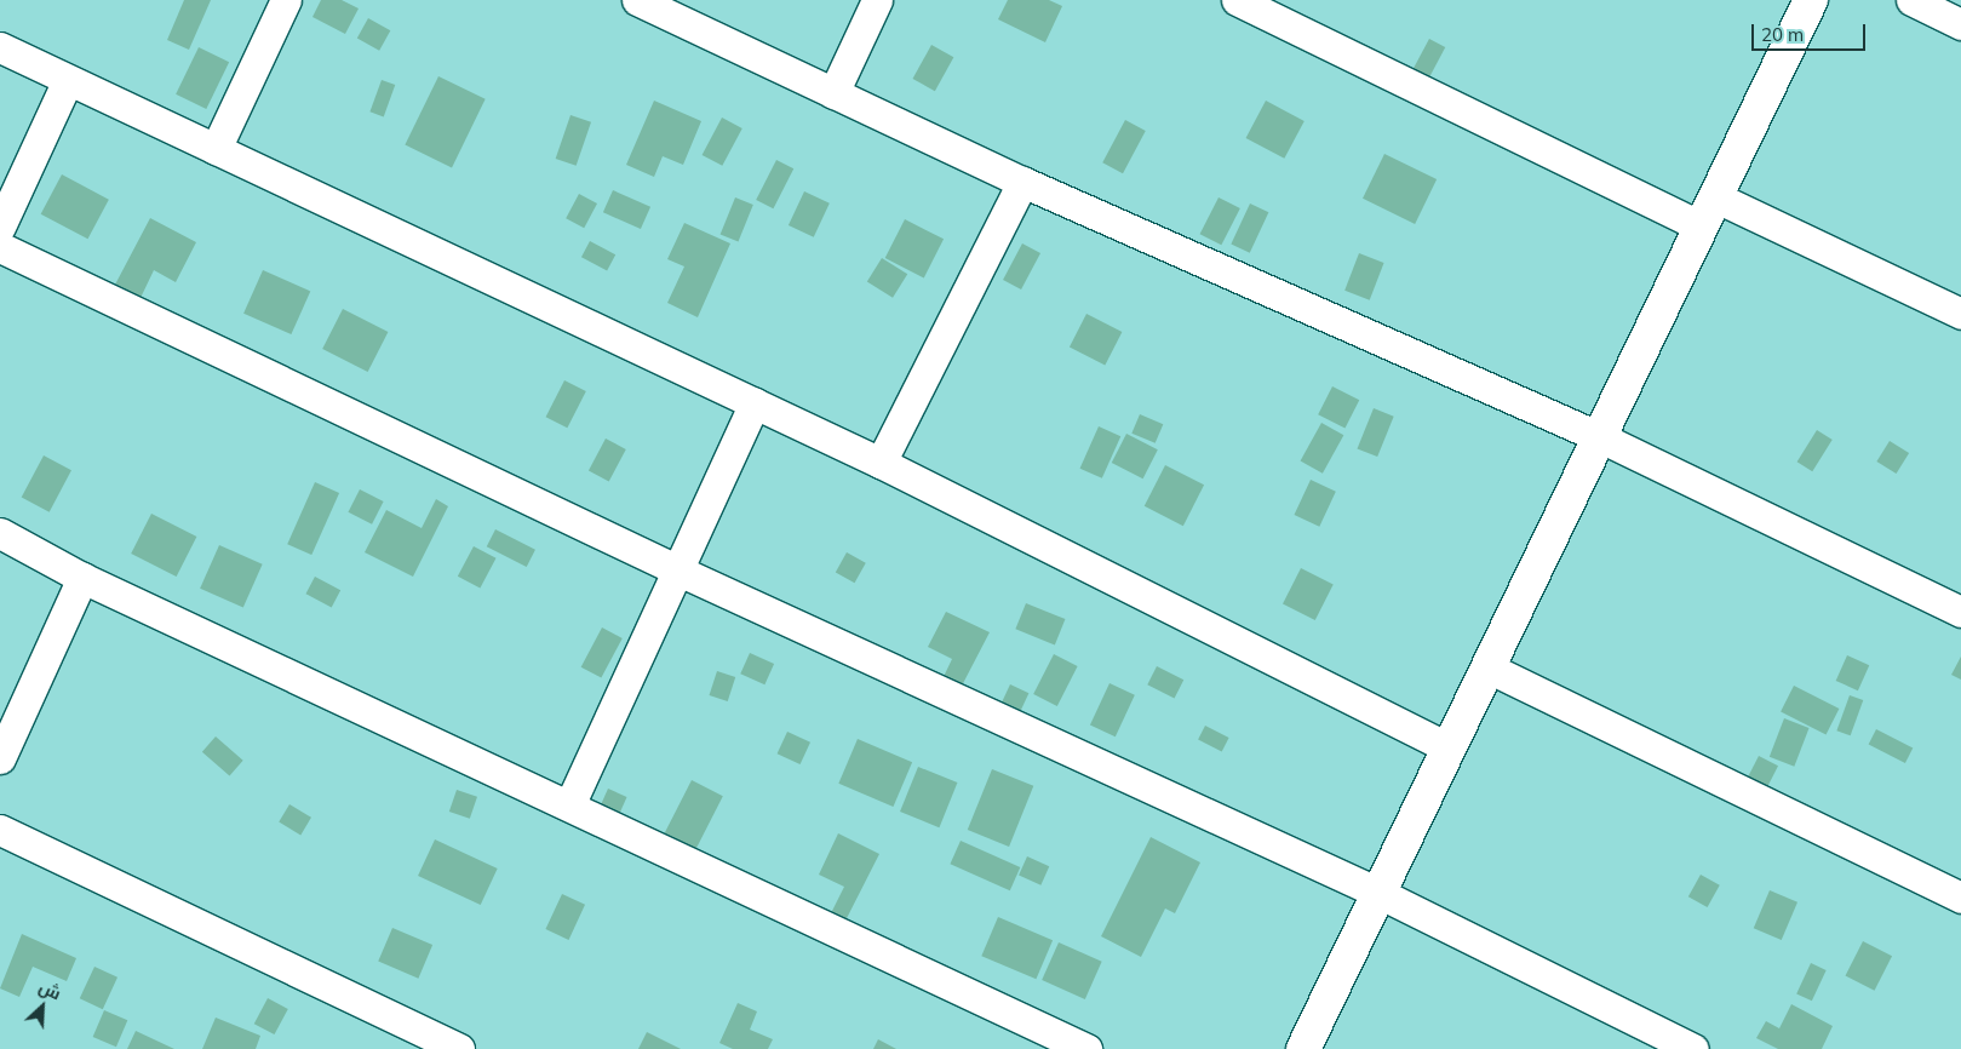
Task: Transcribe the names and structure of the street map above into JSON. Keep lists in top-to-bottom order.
{
  "scale_bar": "20 m",
  "north": "top right"
}
